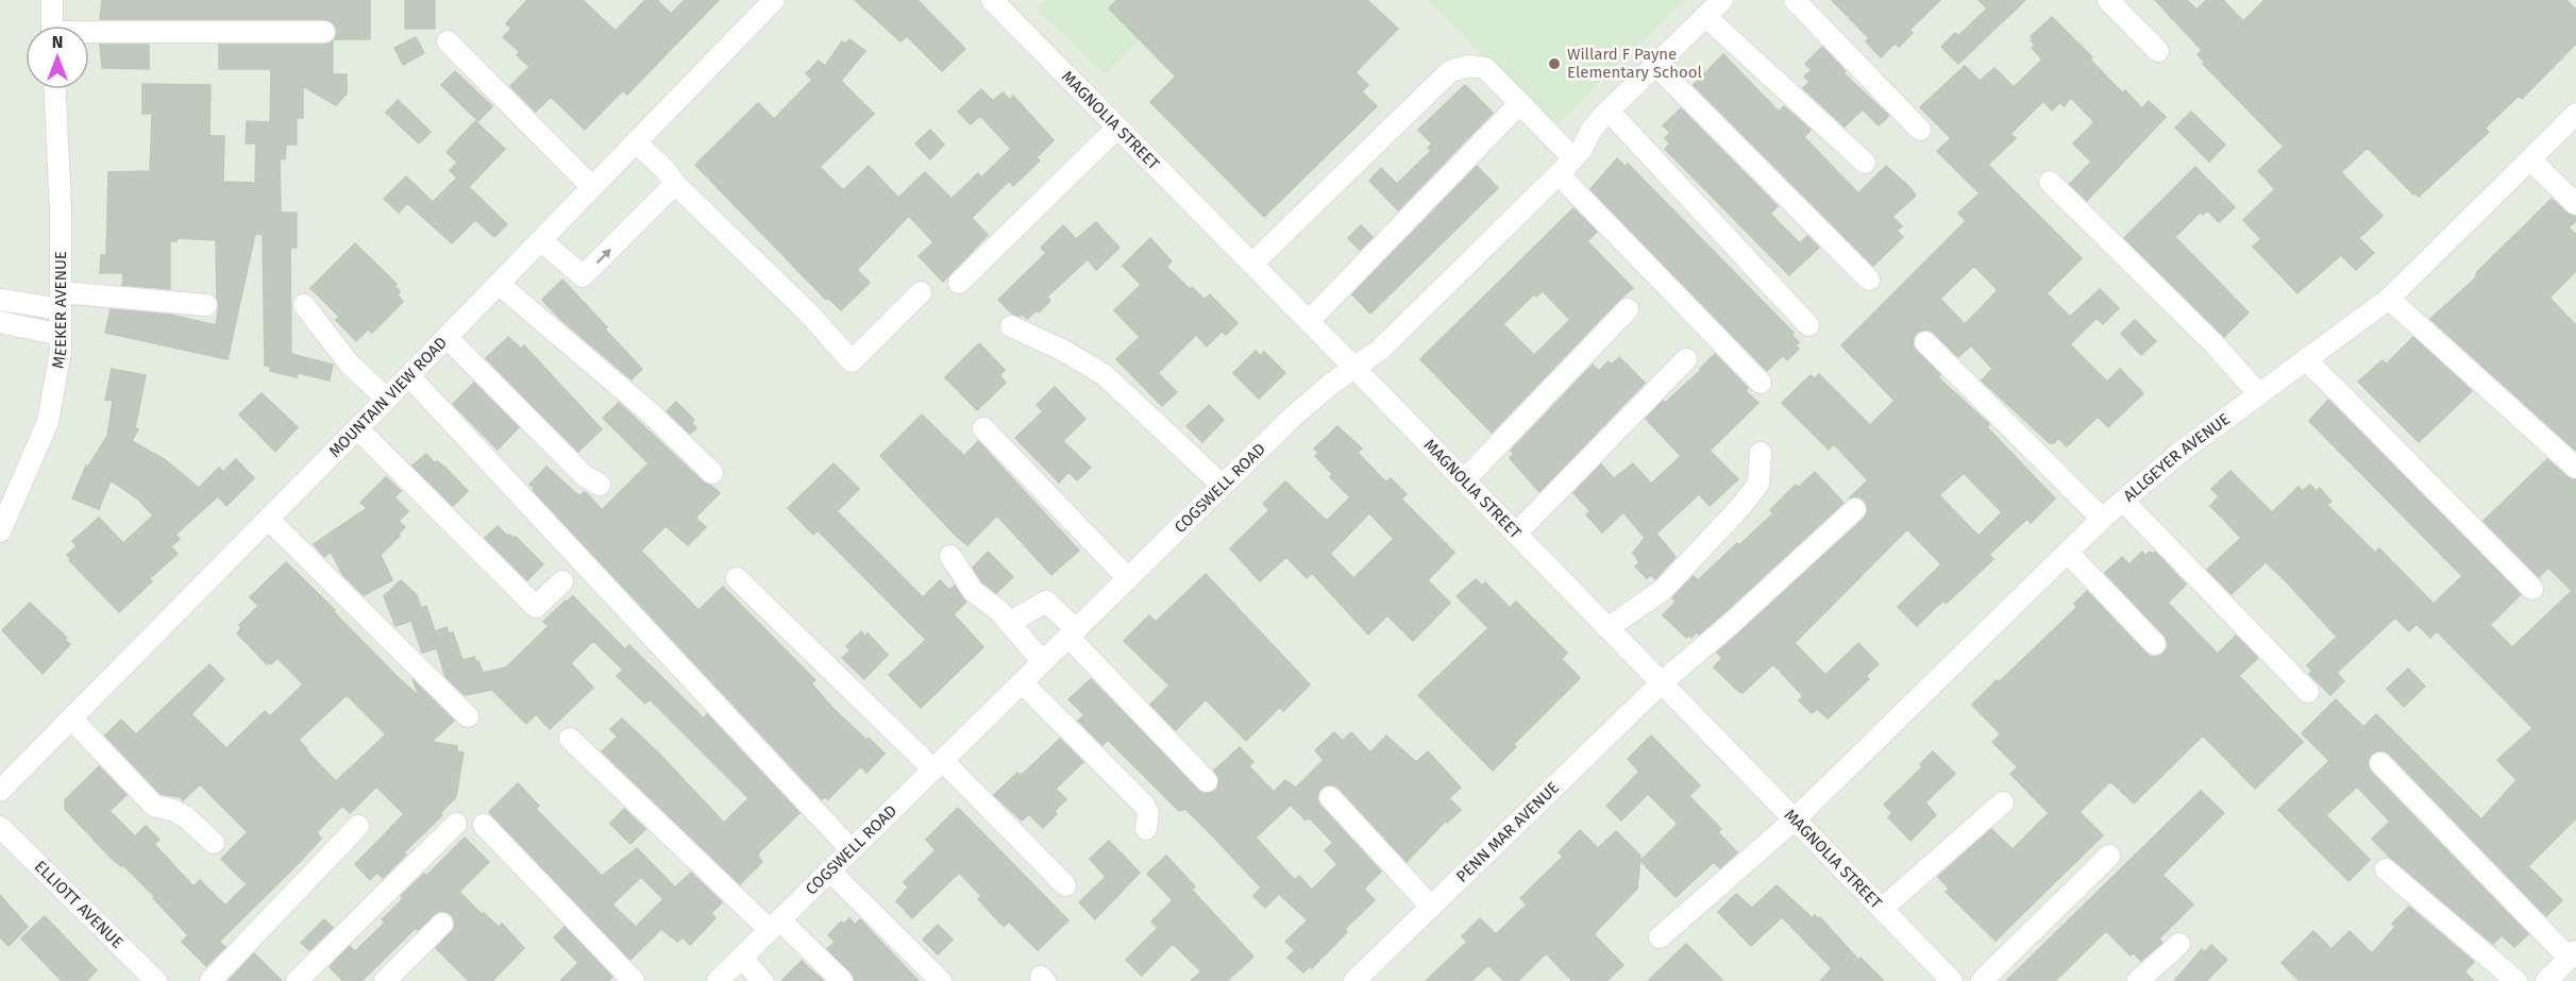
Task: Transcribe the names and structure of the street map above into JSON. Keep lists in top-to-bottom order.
{
  "streets": {
    "street": [
      "MAGNOLIA STREET",
      "MEEKER AVENUE",
      "MOUNTAIN VIEW ROAD",
      "ALLGEYER AVENUE",
      "COGSWELL ROAD",
      "PENN MAR AVENUE",
      "ELLIOTT AVENUE"
    ]
  },
  "crossings": [
    ["MAGNOLIA STREET", "ALLGEYER AVENUE"],
    ["MAGNOLIA STREET", "COGSWELL ROAD"],
    ["MAGNOLIA STREET", "PENN MAR AVENUE"]
  ],
  "places": ["Willard F Payne Elementary School"],
  "north": "top"
}
